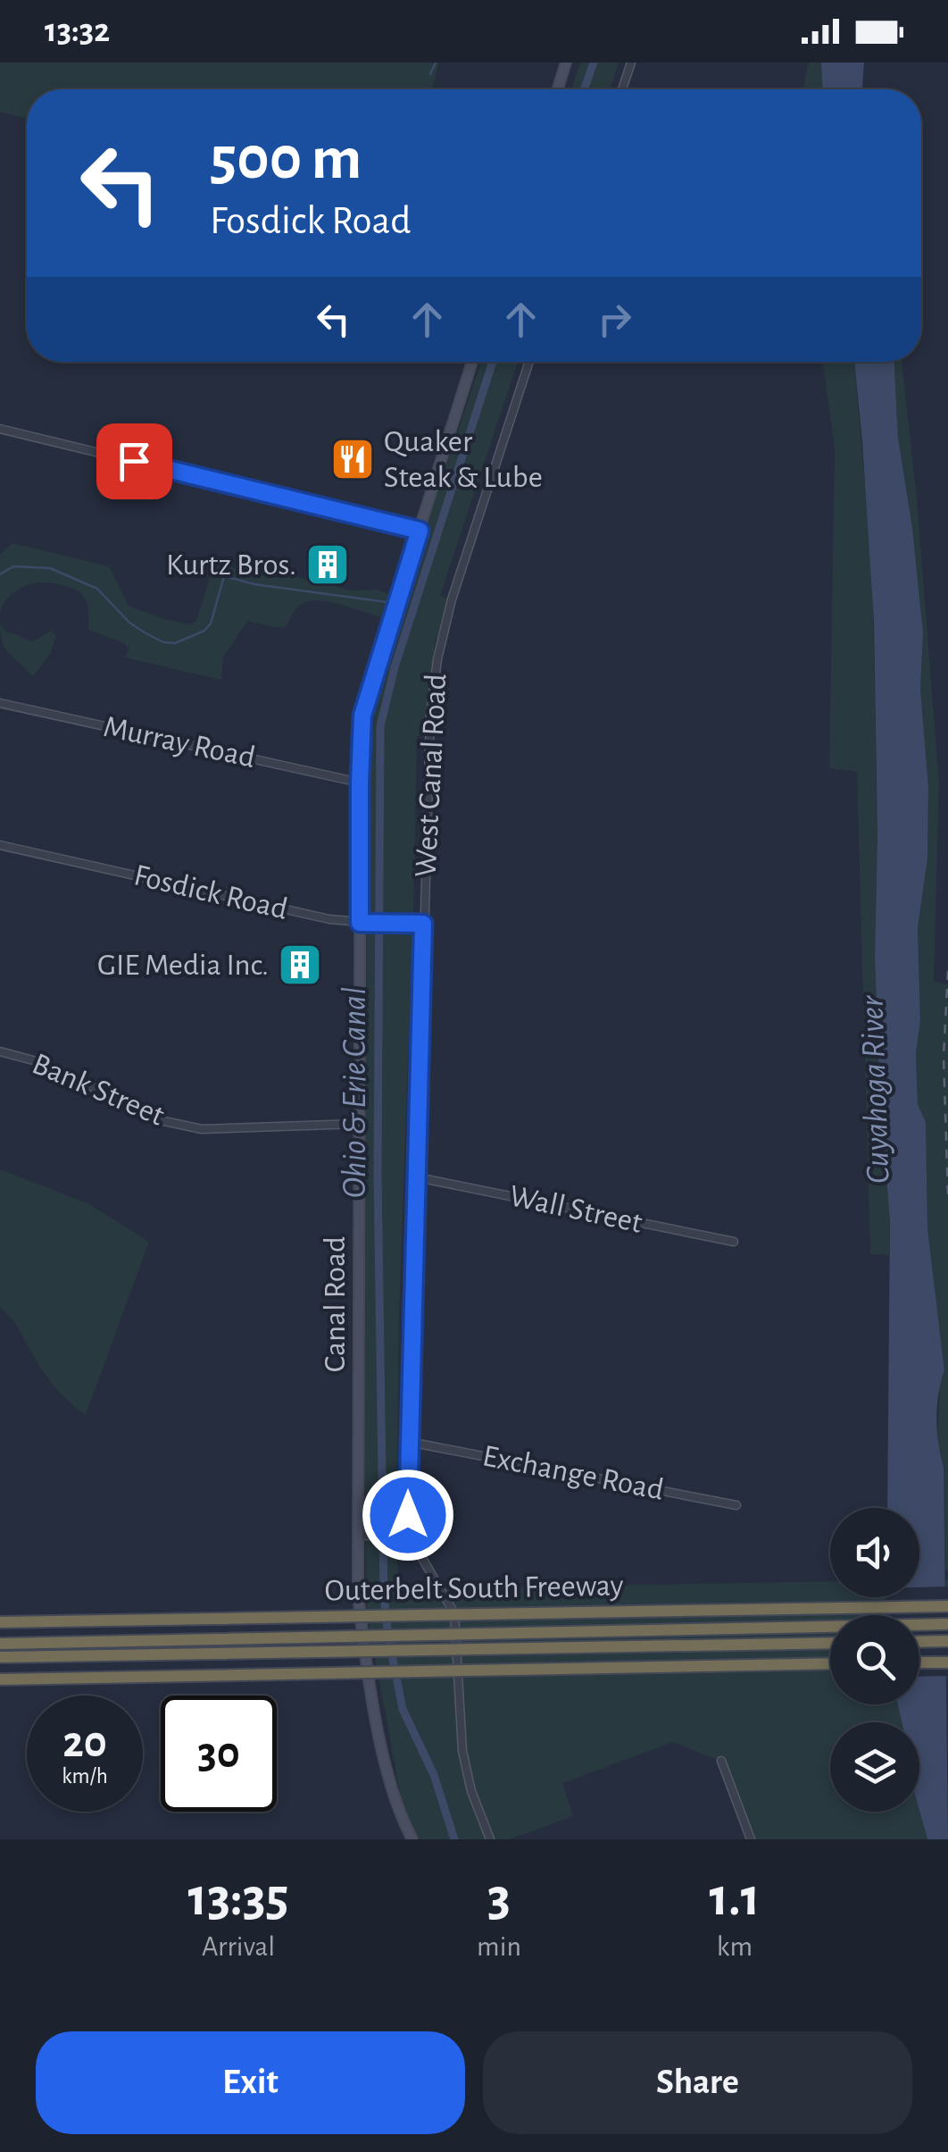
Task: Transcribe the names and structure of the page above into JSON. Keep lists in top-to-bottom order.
{
  "streets": {
    "highway": ["Outerbelt South Freeway"],
    "main road": ["Canal Road"],
    "street": [
      "Murray Road",
      "West Canal Road",
      "Fosdick Road",
      "Bank Street",
      "Wall Street",
      "Exchange Road"
    ]
  },
  "crossings": [
    ["Murray Road", "Canal Road"],
    ["West Canal Road", "Fosdick Road"],
    ["West Canal Road", "Wall Street"],
    ["West Canal Road", "Exchange Road"],
    ["Fosdick Road", "Canal Road"],
    ["Bank Street", "Canal Road"]
  ],
  "water": ["Cuyahoga River", "Ohio & Erie Canal"],
  "places": {
    "restaurant": ["Quaker Steak & Lube"],
    "building": ["Kurtz Bros.", "GIE Media Inc."]
  },
  "page": {
    "status": "13:32",
    "turn": ["500 m", "Fosdick Road"],
    "speed": "20 km/h",
    "limit": "30",
    "eta": [
      "13:35",
      "Arrival",
      "3",
      "min",
      "1.1",
      "km"
    ],
    "buttons": ["Exit", "Share"]
  }
}
